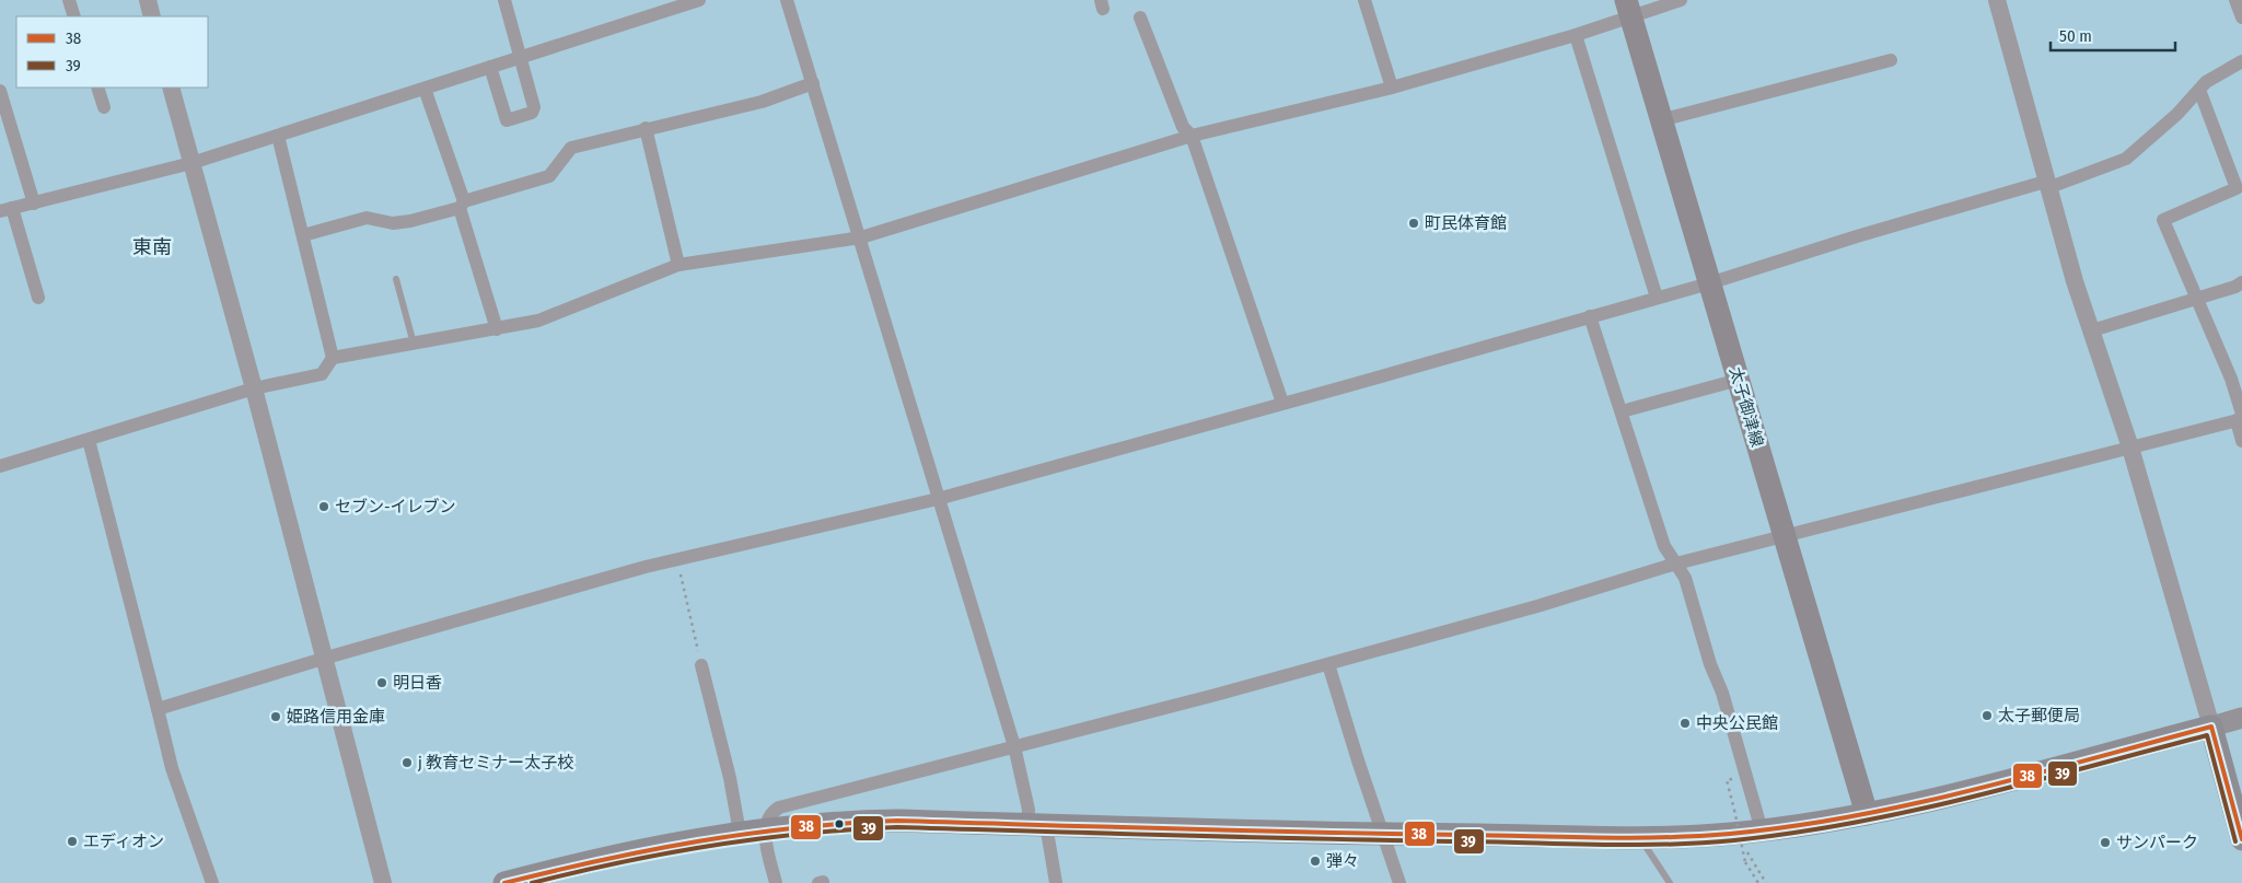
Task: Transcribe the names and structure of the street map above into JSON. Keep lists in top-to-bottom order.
{
  "streets": {
    "main road": ["太子御津線"]
  },
  "districts": ["東南"],
  "places": [
    "町民体育館",
    "セブン-イレブン",
    "明日香",
    "太子郵便局",
    "姫路信用金庫",
    "中央公民館",
    "j 教育セミナー太子校",
    "エディオン",
    "サンパーク",
    "弾々"
  ],
  "lines": ["transit line 38", "transit line 39"],
  "legend": ["38", "39"],
  "scale_bar": "50 m"
}
